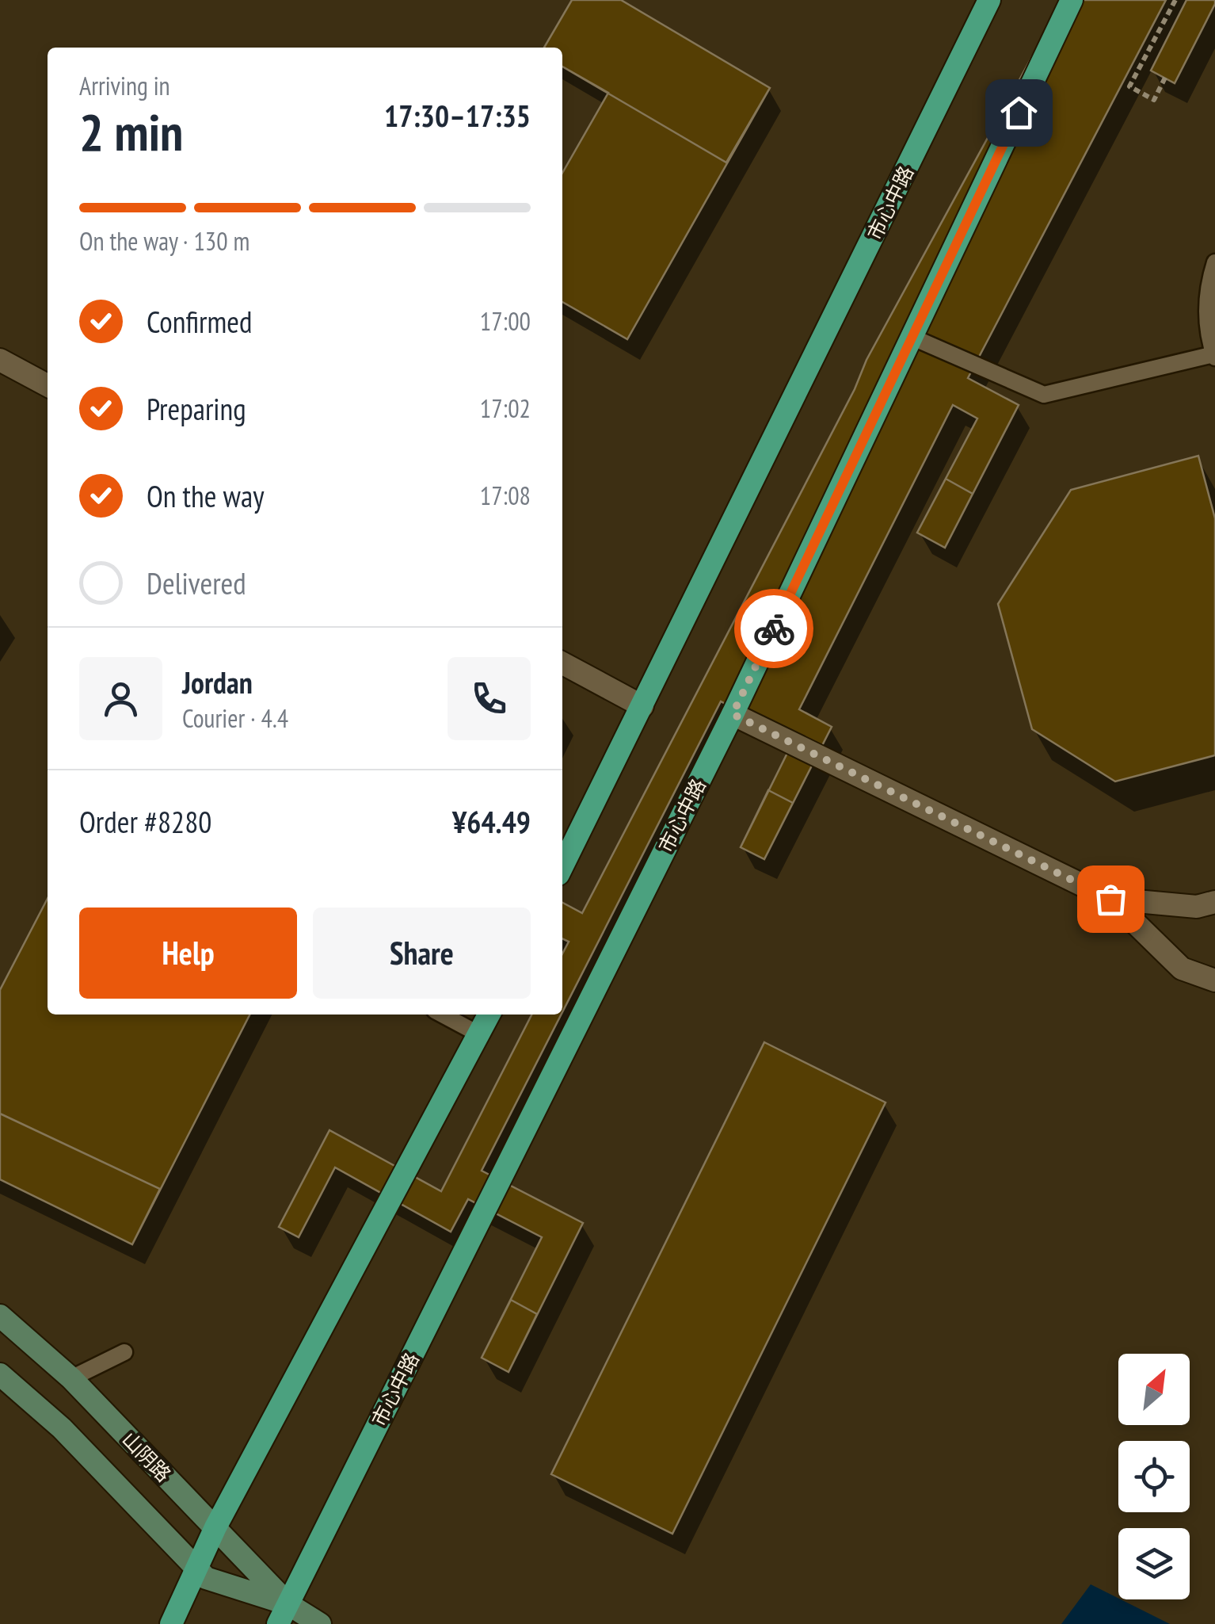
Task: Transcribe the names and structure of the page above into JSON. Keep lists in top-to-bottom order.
{
  "streets": {
    "main road": ["市心中路", "山阴路"]
  },
  "crossings": [
    ["市心中路", "山阴路"]
  ],
  "north": "top right",
  "page": {
    "heading": ["2 min", "Arriving in", "17:30–17:35"],
    "panel": [
      "Jordan",
      "Courier · 4.4",
      "Order #8280",
      "¥64.49"
    ],
    "bar": "On the way · 130 m",
    "list": [
      ["Confirmed", "17:00"],
      ["Preparing", "17:02"],
      ["On the way", "17:08"],
      "Delivered"
    ],
    "buttons": ["Help", "Share"]
  }
}
